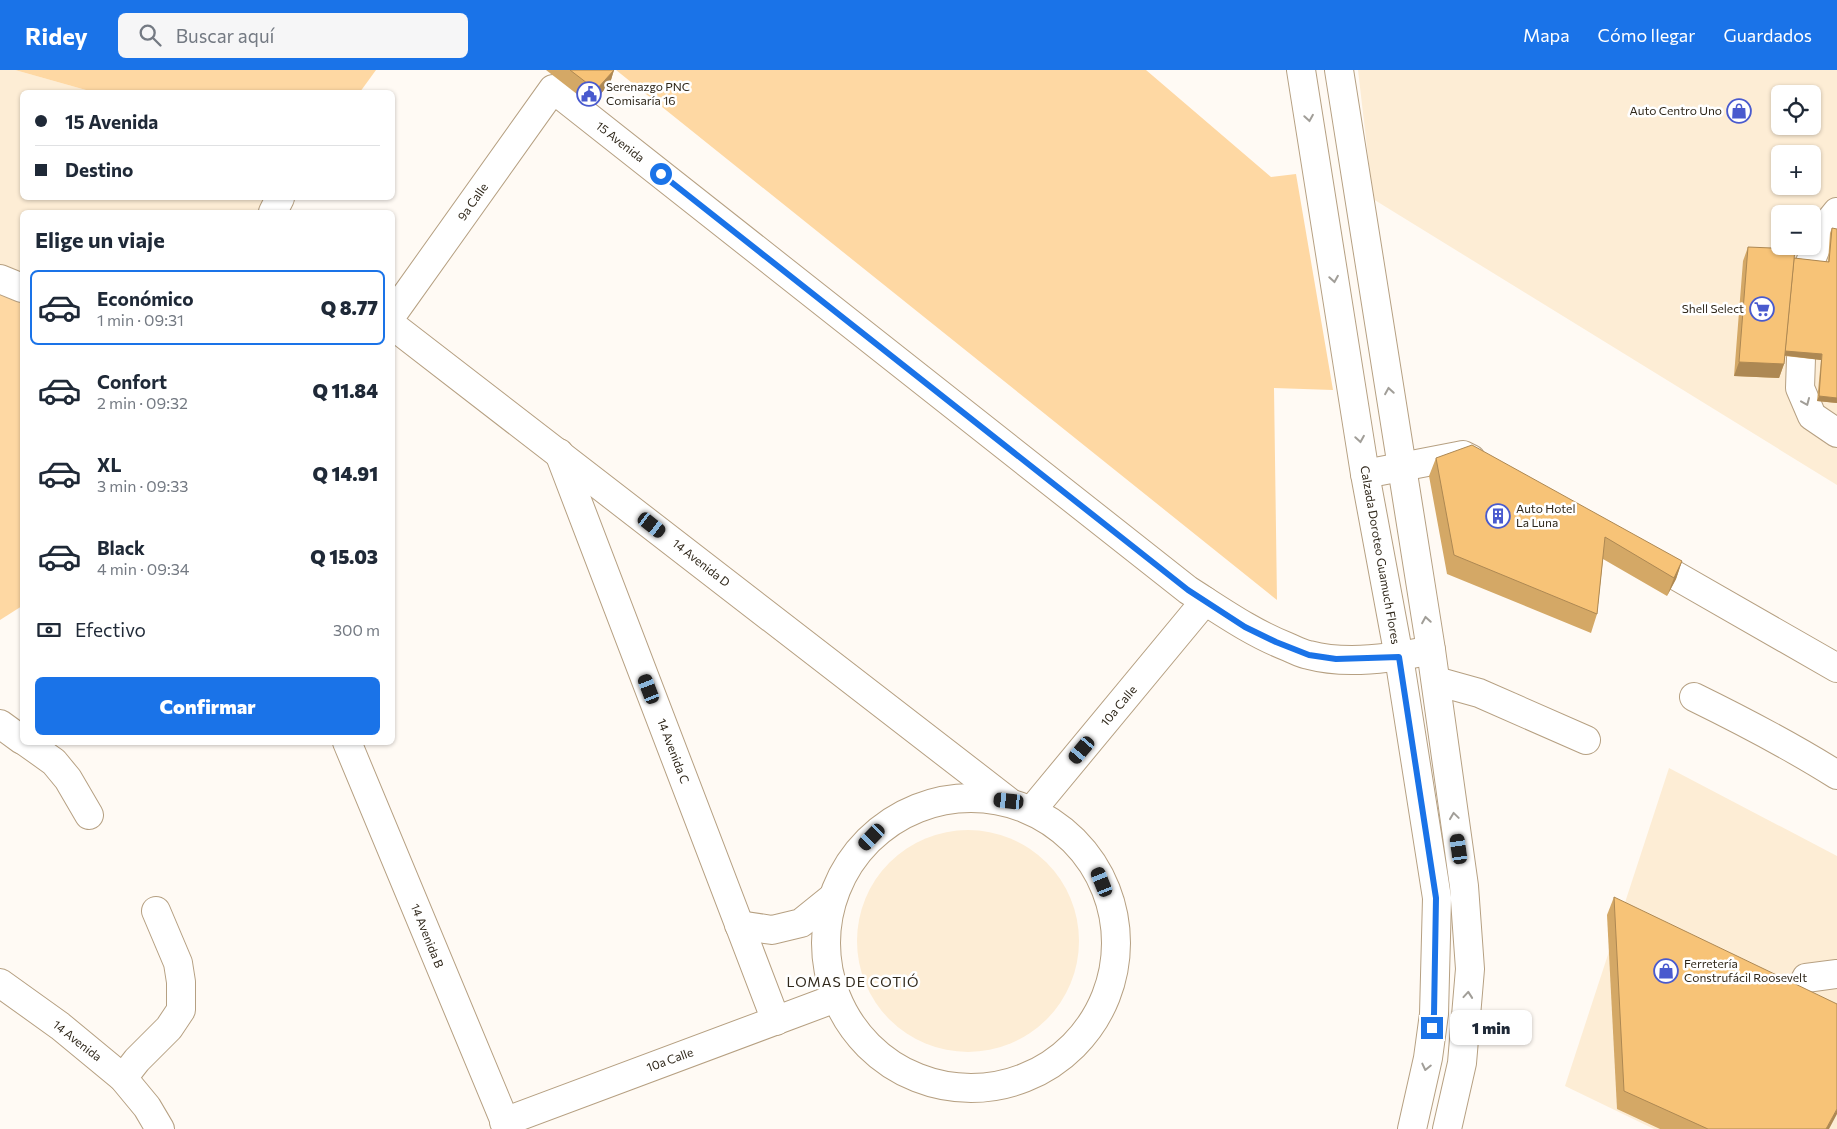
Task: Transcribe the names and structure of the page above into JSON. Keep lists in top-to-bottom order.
{
  "streets": {
    "street": [
      "15 Avenida",
      "9a Calle",
      "Calzada Doroteo Guamuch Flores",
      "14 Avenida D",
      "10a Calle",
      "14 Avenida C",
      "14 Avenida B",
      "14 Avenida"
    ]
  },
  "crossings": [
    ["15 Avenida", "9a Calle"],
    ["15 Avenida", "Calzada Doroteo Guamuch Flores"],
    ["15 Avenida", "10a Calle"],
    ["14 Avenida D", "10a Calle"],
    ["14 Avenida D", "14 Avenida C"],
    ["10a Calle", "14 Avenida C"],
    ["10a Calle", "14 Avenida B"]
  ],
  "districts": ["LOMAS DE COTIÓ"],
  "places": {
    "public building": ["Serenazgo PNC Comisaría 16"],
    "shop": ["Auto Centro Uno", "Ferretería Construfácil Roosevelt"],
    "supermarket": ["Shell Select"],
    "building": ["Auto Hotel La Luna"]
  },
  "page": {
    "header": "Ridey",
    "search": "Buscar aquí",
    "nav": ["Mapa", "Cómo llegar", "Guardados"],
    "map_buttons": ["+", "−"],
    "banner": ["15 Avenida", "Destino"],
    "heading": "Elige un viaje",
    "list": [
      {
        "name": "Económico",
        "note": "1 min · 09:31",
        "value": "Q 8.77"
      },
      {
        "name": "Confort",
        "note": "2 min · 09:32",
        "value": "Q 11.84"
      },
      {
        "name": "XL",
        "note": "3 min · 09:33",
        "value": "Q 14.91"
      },
      {
        "name": "Black",
        "note": "4 min · 09:34",
        "value": "Q 15.03"
      }
    ],
    "pay": ["Efectivo", "300 m"],
    "buttons": "Confirmar",
    "bubble": "1 min"
  }
}
